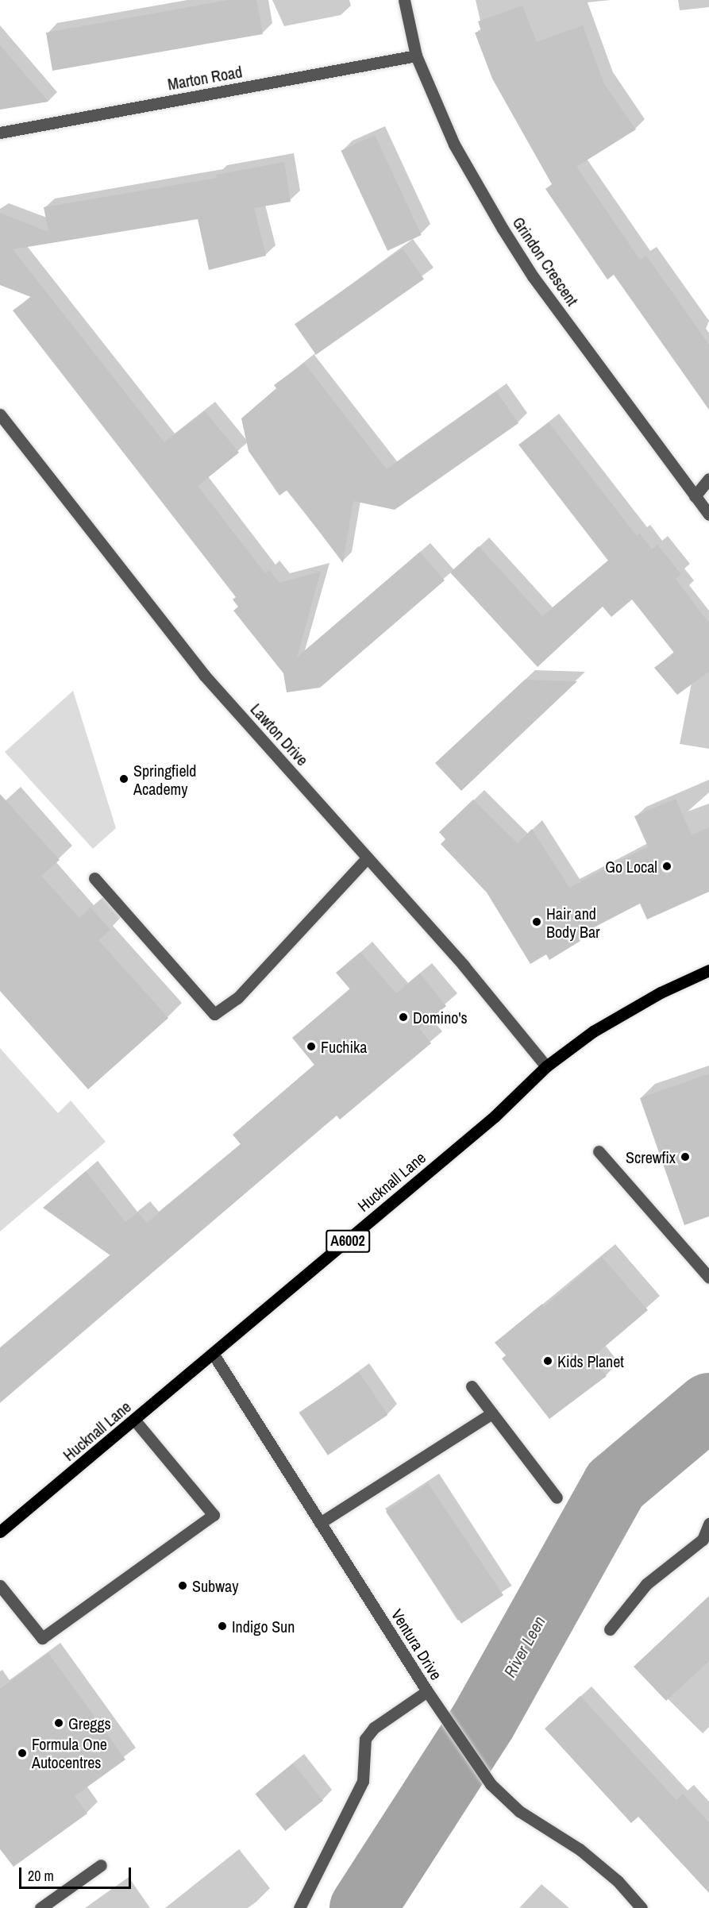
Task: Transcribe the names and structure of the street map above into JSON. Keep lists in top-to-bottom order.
{
  "streets": {
    "main road": ["Hucknall Lane", "A6002"],
    "street": [
      "Marton Road",
      "Grindon Crescent",
      "Lawton Drive",
      "Ventura Drive"
    ]
  },
  "crossings": [
    ["Marton Road", "Grindon Crescent"],
    ["Lawton Drive", "Hucknall Lane"],
    ["Hucknall Lane", "Ventura Drive"]
  ],
  "water": ["River Leen"],
  "places": [
    "Springfield Academy",
    "Go Local",
    "Hair and Body Bar",
    "Domino's",
    "Fuchika",
    "Screwfix",
    "Kids Planet",
    "Subway",
    "Indigo Sun",
    "Greggs",
    "Formula One Autocentres"
  ],
  "scale_bar": "20 m"
}
